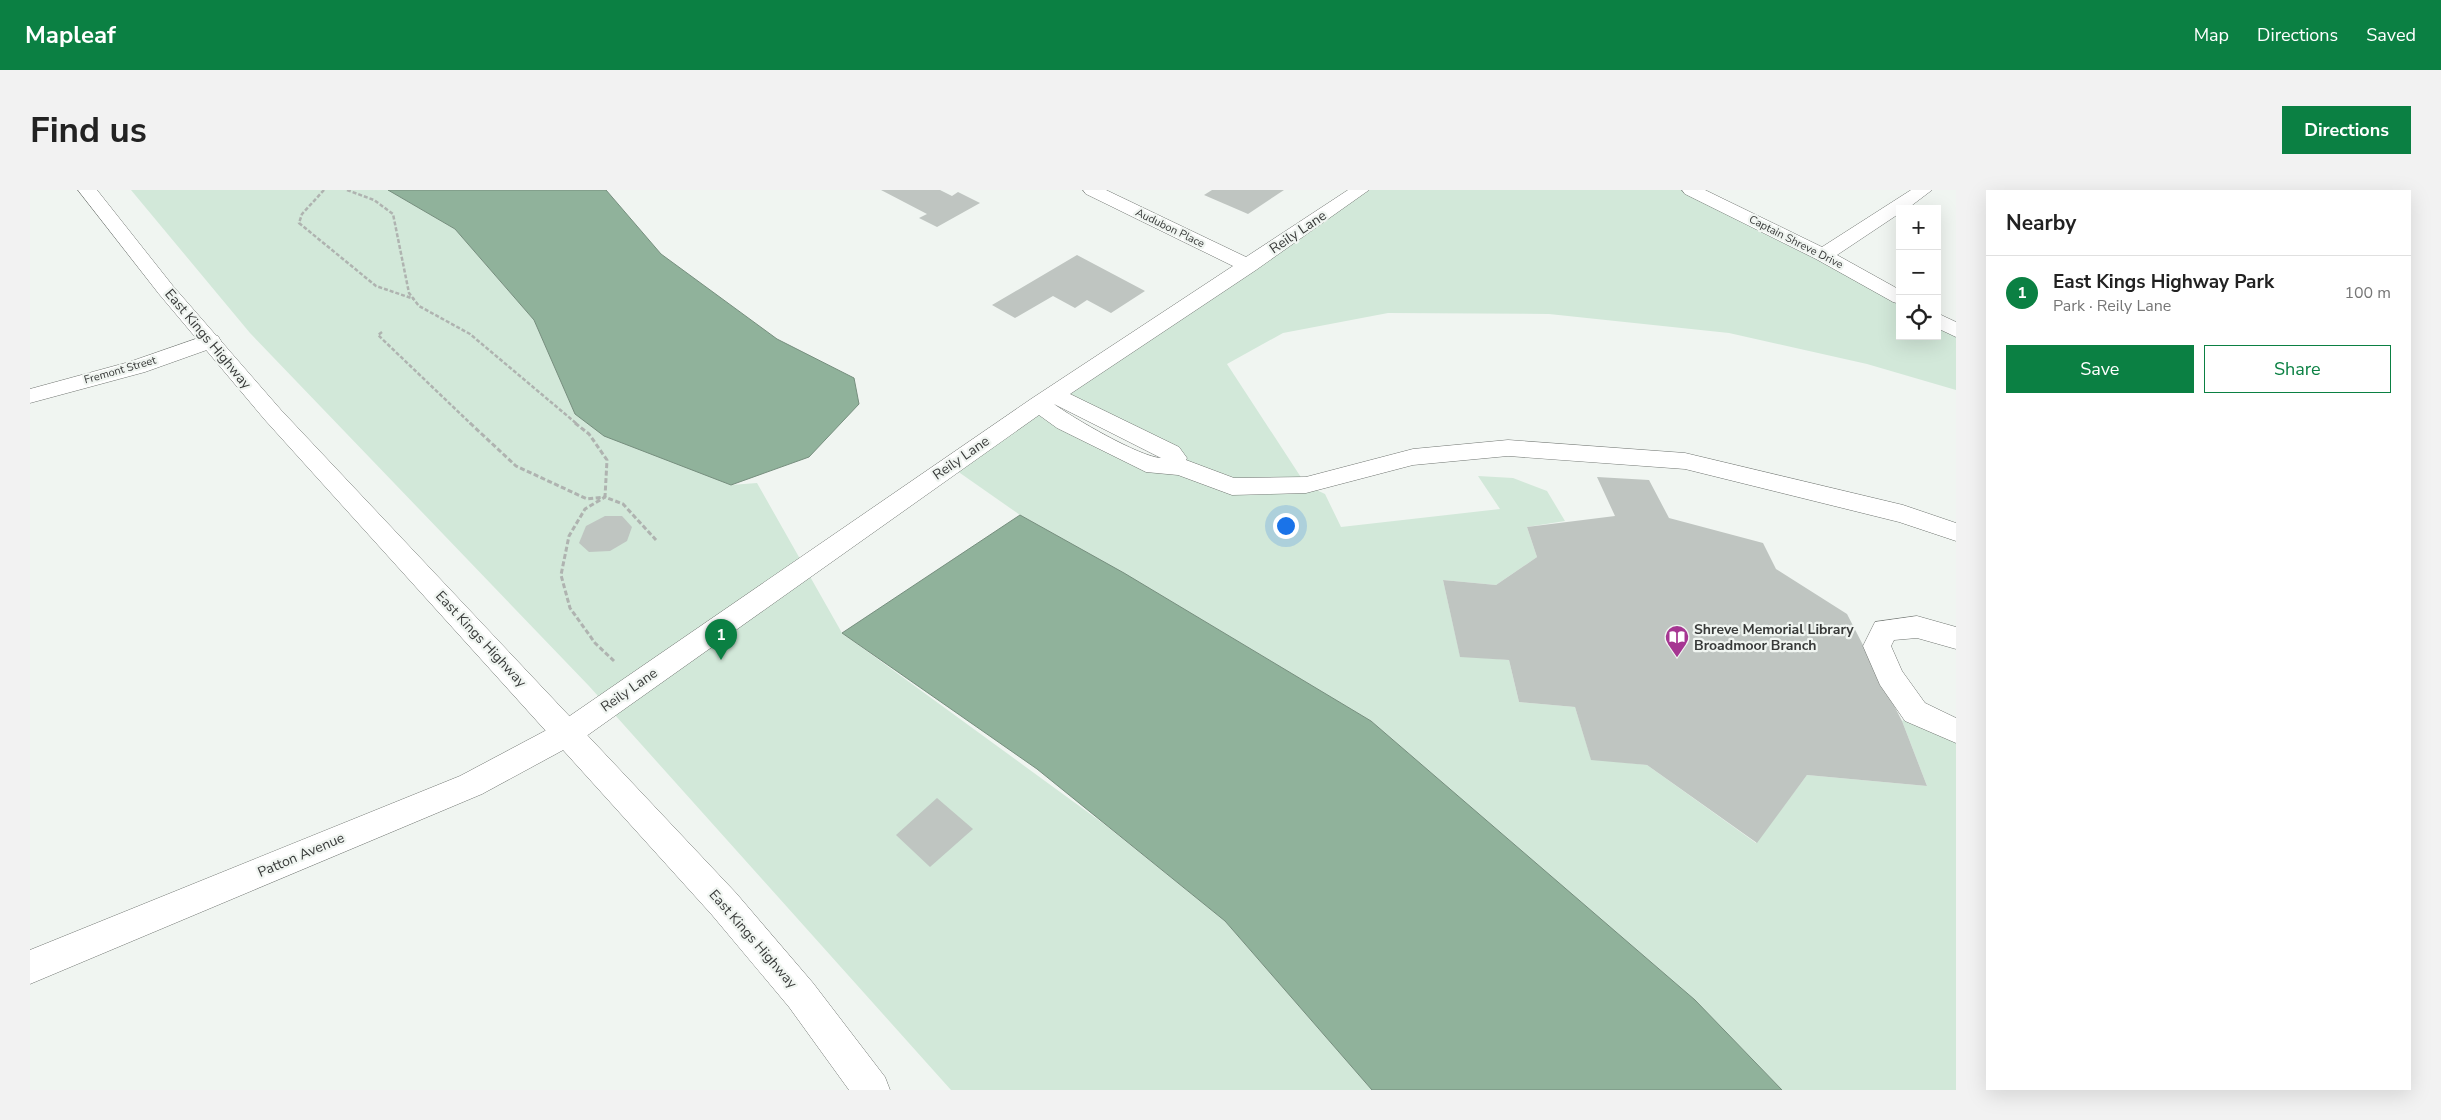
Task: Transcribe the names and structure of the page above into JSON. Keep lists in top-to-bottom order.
{
  "streets": {
    "street": [
      "Audubon Place",
      "Reily Lane",
      "Captain Shreve Drive",
      "East Kings Highway",
      "Fremont Street",
      "Patton Avenue"
    ]
  },
  "crossings": [
    ["Audubon Place", "Reily Lane"],
    ["Reily Lane", "East Kings Highway"],
    ["Reily Lane", "Patton Avenue"],
    ["East Kings Highway", "Fremont Street"],
    ["East Kings Highway", "Patton Avenue"]
  ],
  "places": {
    "library": ["Shreve Memorial Library Broadmoor Branch"]
  },
  "page": {
    "header": "Mapleaf",
    "nav": ["Map", "Directions", "Saved"],
    "buttons": [
      "Directions",
      ["Save", "Share"]
    ],
    "title": "Find us",
    "heading": "Nearby",
    "map_buttons": ["+", "−"],
    "list": [
      {
        "mark": "1",
        "name": "East Kings Highway Park",
        "note": "Park · Reily Lane",
        "value": "100 m"
      }
    ],
    "pins": "1"
  }
}
